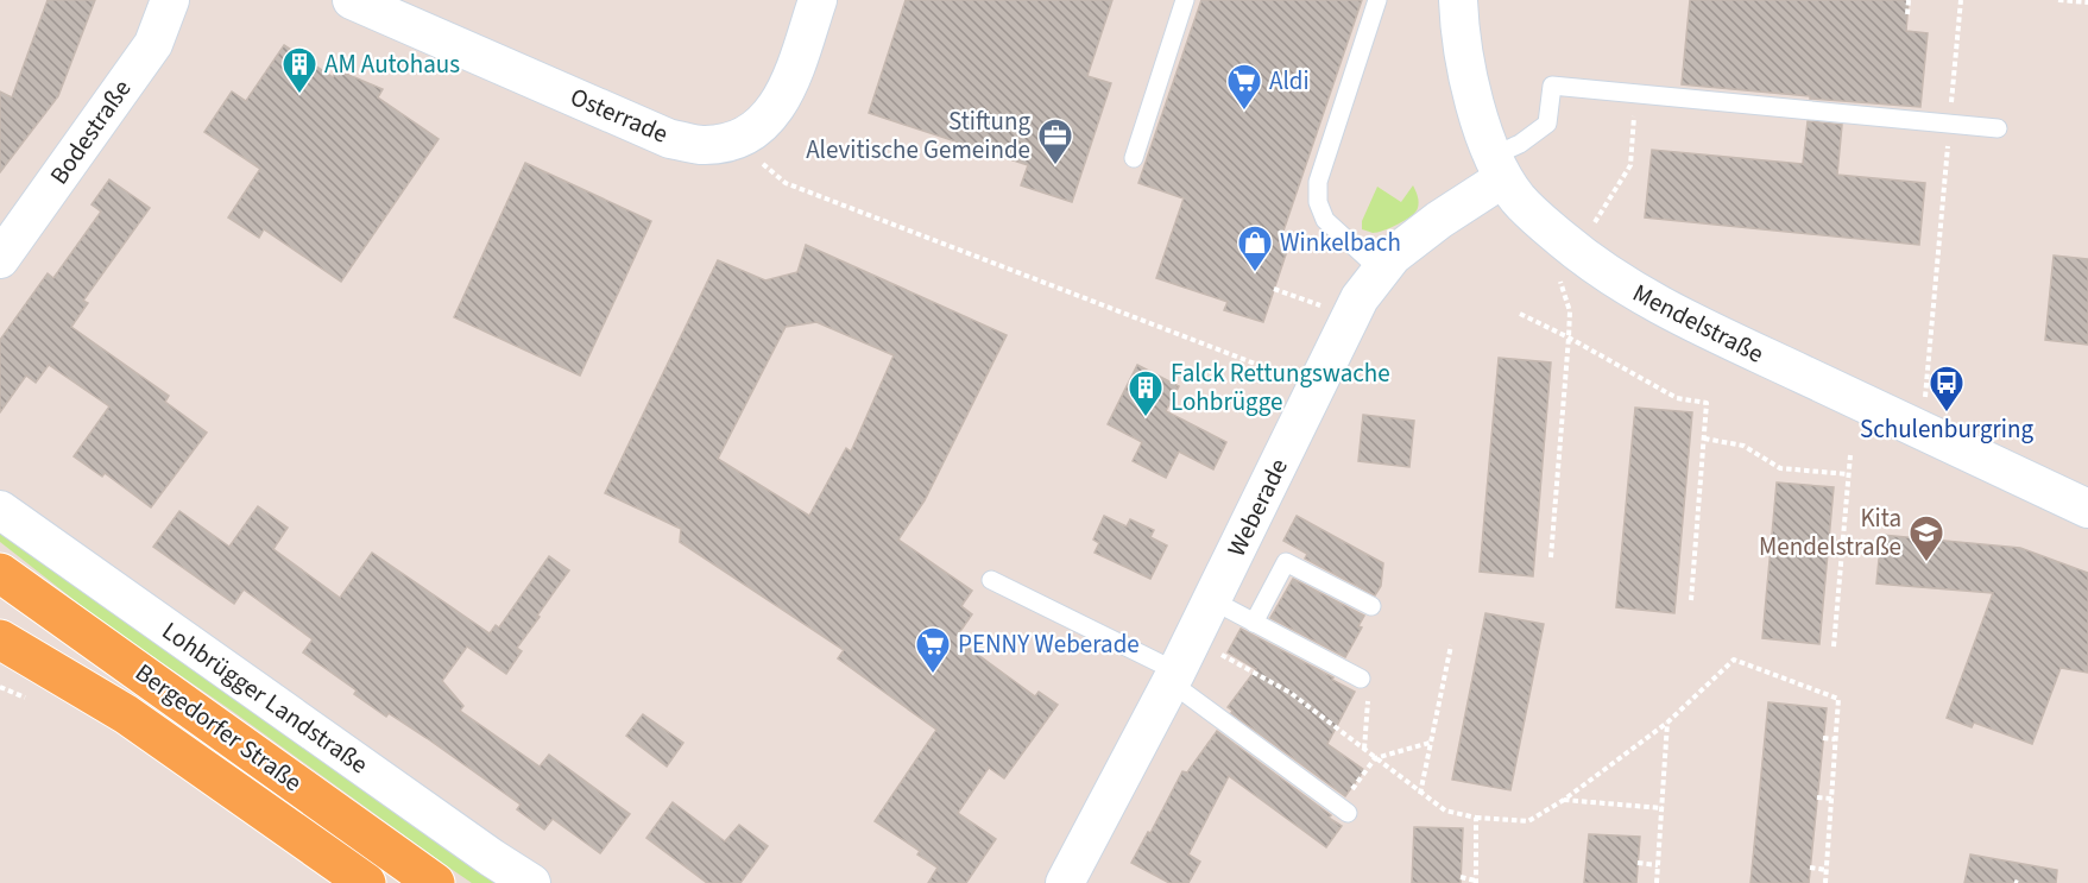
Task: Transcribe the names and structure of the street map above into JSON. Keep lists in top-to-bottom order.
{
  "streets": {
    "main road": ["Bergedorfer Straße"],
    "street": [
      "Osterrade",
      "Bodestraße",
      "Mendelstraße",
      "Weberade",
      "Lohbrügger Landstraße"
    ]
  },
  "crossings": [
    ["Mendelstraße", "Weberade"]
  ],
  "places": {
    "building": ["AM Autohaus", "Falck Rettungswache Lohbrügge"],
    "supermarket": ["Aldi", "PENNY Weberade"],
    "office": ["Stiftung Alevitische Gemeinde"],
    "shop": ["Winkelbach"],
    "bus stop": ["Schulenburgring"],
    "school or university": ["Kita Mendelstraße"]
  }
}
